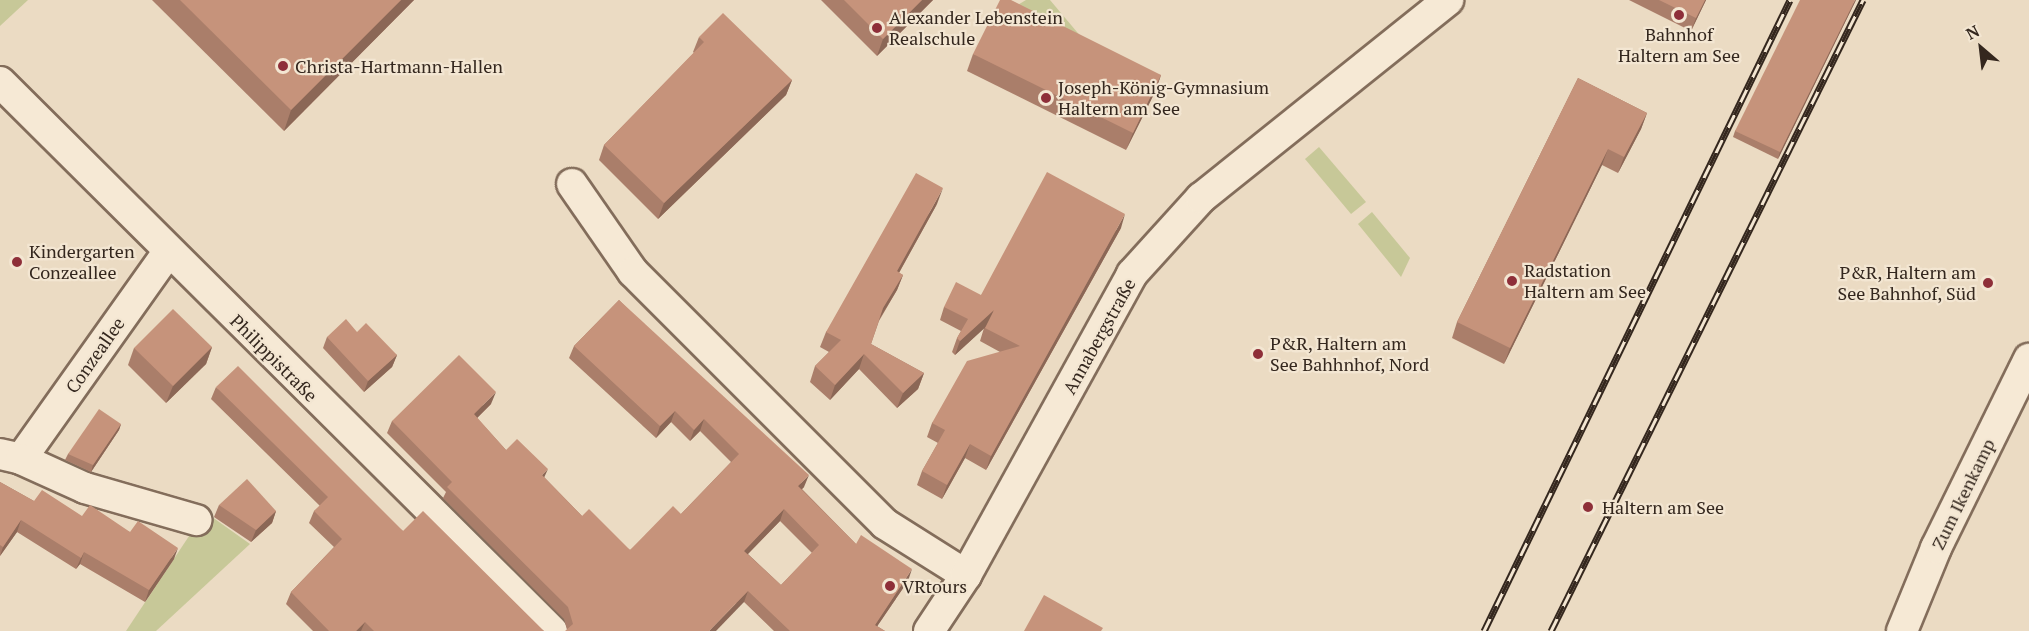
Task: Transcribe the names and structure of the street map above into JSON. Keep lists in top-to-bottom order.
{
  "streets": {
    "street": [
      "Annabergstraße",
      "Conzeallee",
      "Philippistraße",
      "Zum Ikenkamp"
    ]
  },
  "crossings": [
    ["Conzeallee", "Philippistraße"]
  ],
  "places": [
    "Bahnhof Haltern am See",
    "Alexander Lebenstein Realschule",
    "Christa-Hartmann-Hallen",
    "Joseph-König-Gymnasium Haltern am See",
    "Kindergarten Conzeallee",
    "Radstation Haltern am See",
    "P&R, Haltern am See Bahnhof, Süd",
    "P&R, Haltern am See Bahhnhof, Nord",
    "Haltern am See",
    "VRtours"
  ],
  "north": "top left"
}
